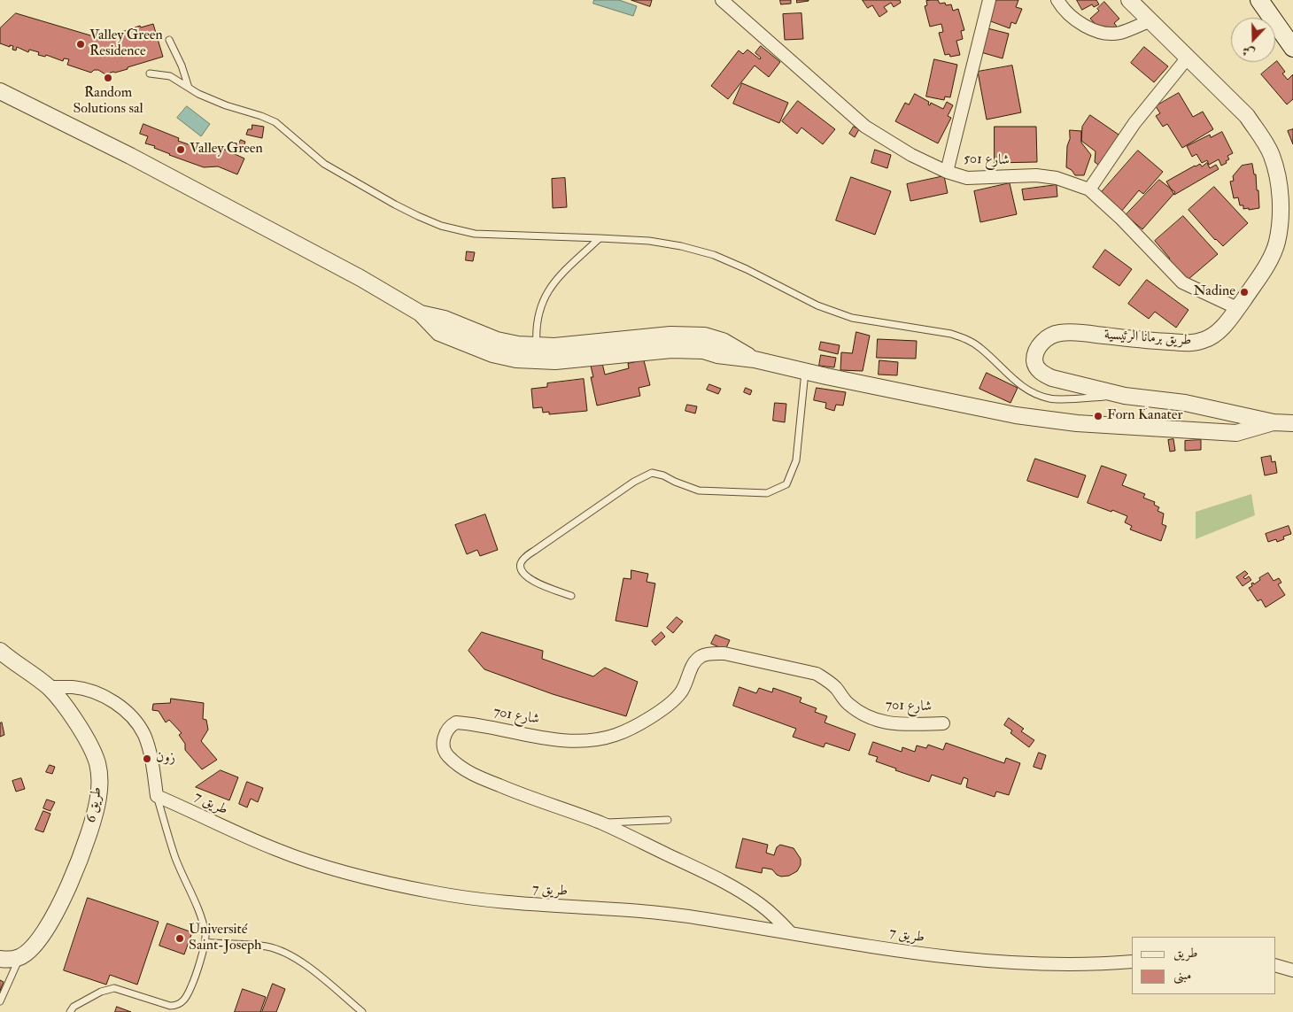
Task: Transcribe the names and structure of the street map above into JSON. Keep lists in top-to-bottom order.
{
  "streets": {
    "street": [
      "شارع 501",
      "طريق برمانا الرئيسية",
      "شارع 701",
      "طريق 7",
      "طريق 6"
    ]
  },
  "crossings": [
    ["شارع 501", "طريق برمانا الرئيسية"],
    ["شارع 701", "طريق 7"]
  ],
  "places": [
    "Valley Green Residence",
    "Random Solutions sal",
    "Valley Green",
    "Nadine",
    "Forn Kanater",
    "زون",
    "Université Saint-Joseph"
  ],
  "legend": ["طريق", "مبنى"],
  "north": "bottom"
}
